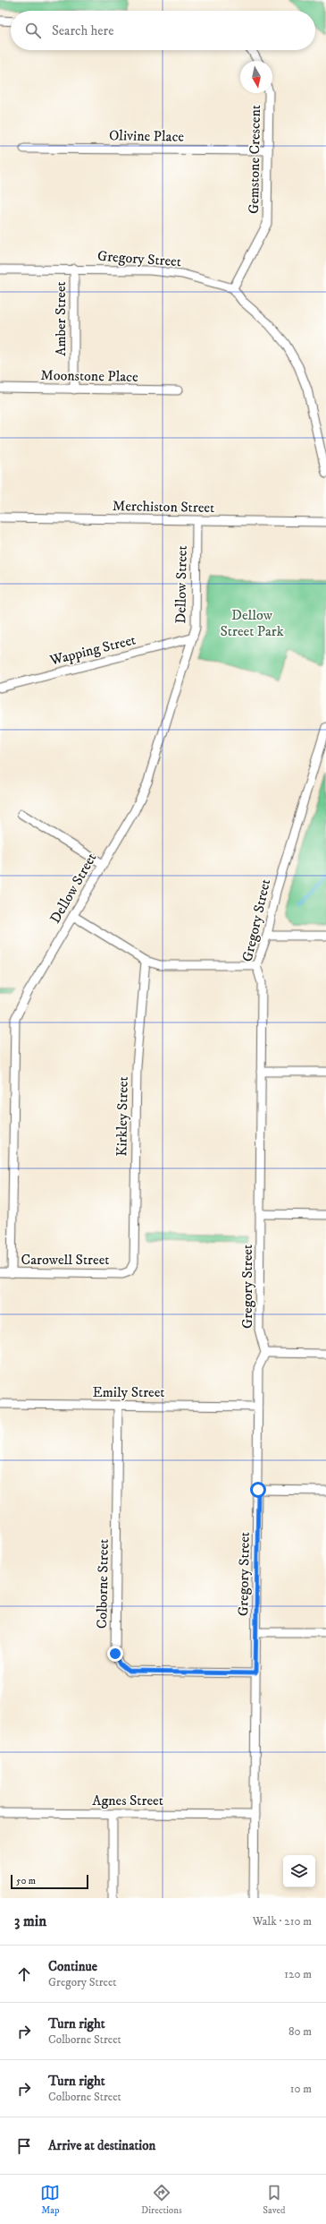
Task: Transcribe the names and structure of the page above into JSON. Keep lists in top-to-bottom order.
{
  "streets": {
    "street": [
      "Olivine Place",
      "Gemstone Crescent",
      "Gregory Street",
      "Amber Street",
      "Moonstone Place",
      "Merchiston Street",
      "Dellow Street",
      "Wapping Street",
      "Kirkley Street",
      "Carowell Street",
      "Emily Street",
      "Colborne Street",
      "Agnes Street"
    ]
  },
  "crossings": [
    ["Olivine Place", "Gemstone Crescent"],
    ["Gemstone Crescent", "Gregory Street"],
    ["Gregory Street", "Amber Street"],
    ["Gregory Street", "Emily Street"],
    ["Gregory Street", "Colborne Street"],
    ["Gregory Street", "Agnes Street"],
    ["Amber Street", "Moonstone Place"],
    ["Merchiston Street", "Dellow Street"],
    ["Dellow Street", "Wapping Street"],
    ["Dellow Street", "Carowell Street"],
    ["Kirkley Street", "Carowell Street"],
    ["Emily Street", "Colborne Street"]
  ],
  "parks": ["Dellow Street Park"],
  "scale_bar": "50 m",
  "north": "bottom",
  "page": {
    "search": "Search here",
    "scale": "50 m",
    "heading": ["3 min", "Walk · 210 m"],
    "list": [
      ["Continue", "Gregory Street", "120 m"],
      ["Turn right", "Colborne Street", "80 m"],
      ["Turn right", "Colborne Street", "10 m"],
      "Arrive at destination"
    ],
    "nav": ["Map", "Directions", "Saved"]
  }
}
